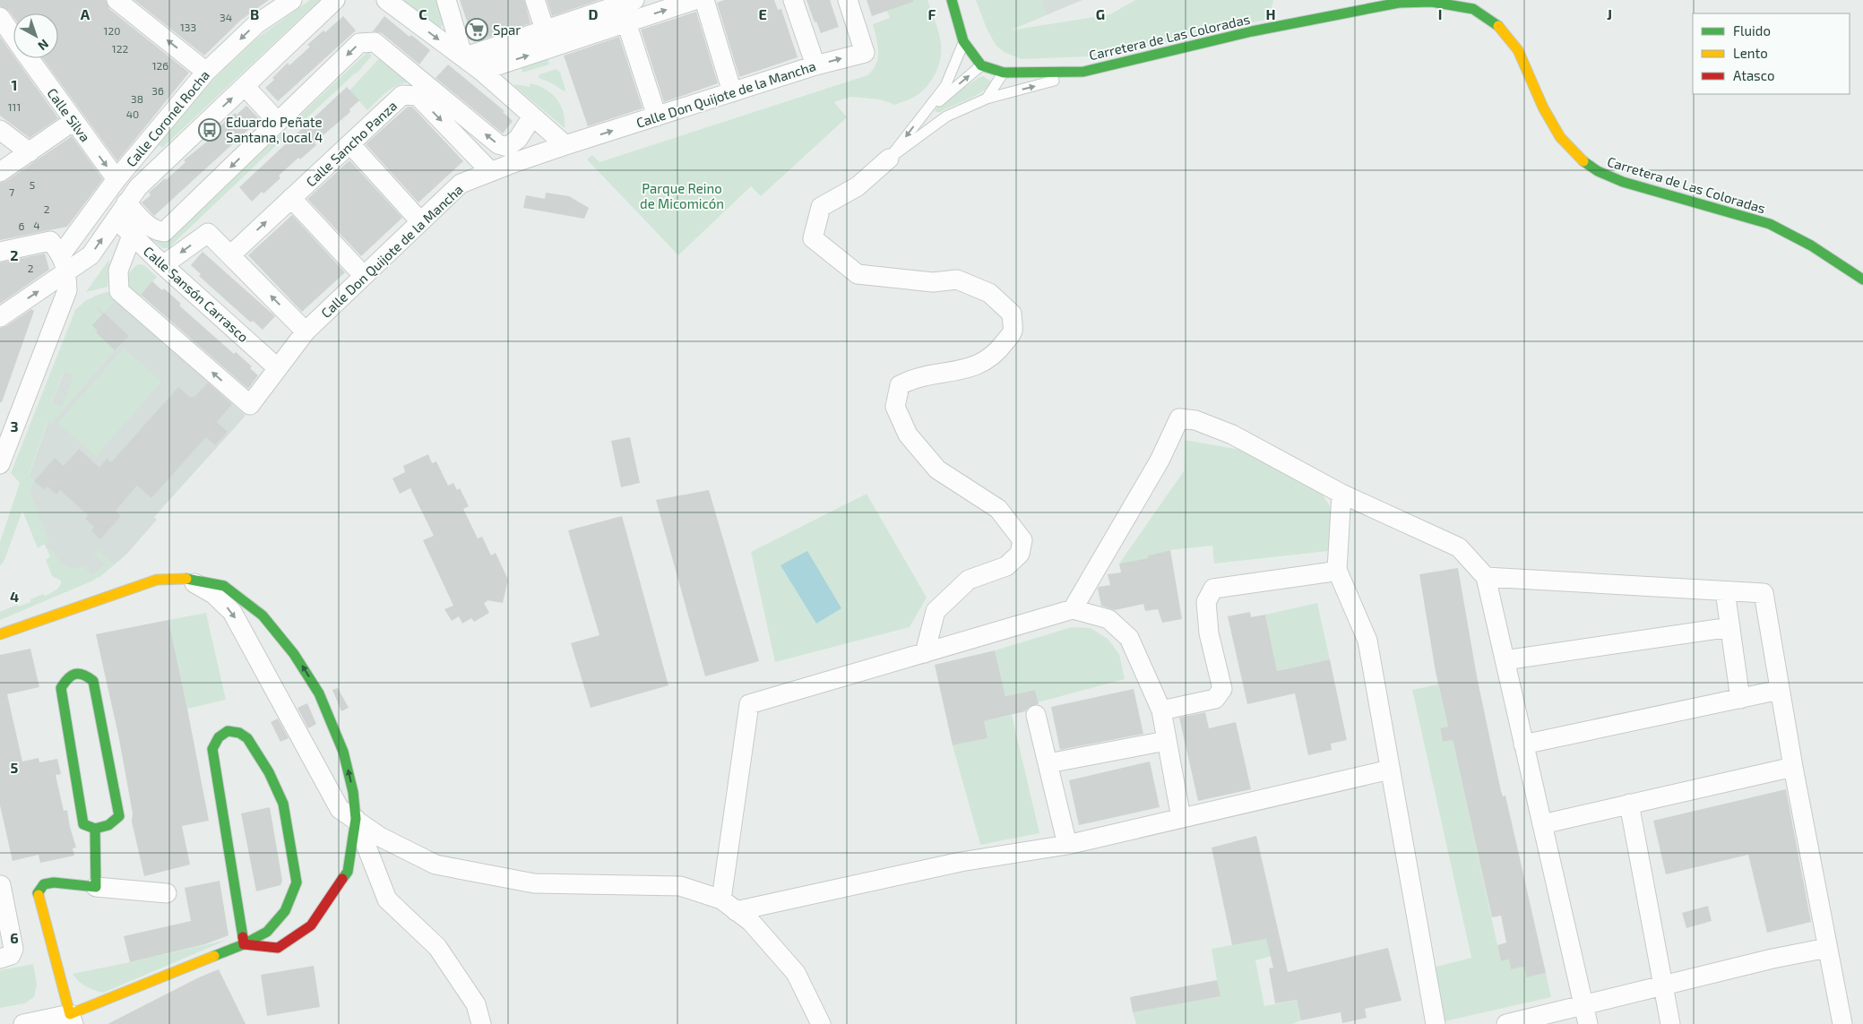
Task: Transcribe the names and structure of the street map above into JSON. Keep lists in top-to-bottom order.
{
  "streets": {
    "street": [
      "Carretera de Las Coloradas",
      "Calle Don Quijote de la Mancha",
      "Calle Silva",
      "Calle Coronel Rocha",
      "Calle Sancho Panza",
      "Calle Sansón Carrasco"
    ]
  },
  "crossings": [
    ["Calle Don Quijote de la Mancha", "Calle Sancho Panza"],
    ["Calle Don Quijote de la Mancha", "Calle Sansón Carrasco"],
    ["Calle Silva", "Calle Coronel Rocha"]
  ],
  "parks": ["Parque Reino de Micomicón"],
  "places": {
    "supermarket": ["Spar"],
    "bus stop": ["Eduardo Peñate Santana, local 4"]
  },
  "house_numbers": [
    "34",
    "133",
    "120",
    "122",
    "126",
    "36",
    "38",
    "111",
    "40",
    "5",
    "7",
    "2",
    "4",
    "6",
    "2"
  ],
  "legend": ["Fluido", "Lento", "Atasco"],
  "north": "bottom right",
  "grid": {
    "columns": [
      "A",
      "B",
      "C",
      "D",
      "E",
      "F",
      "G",
      "H",
      "I",
      "J"
    ],
    "rows": [
      "1",
      "2",
      "3",
      "4",
      "5",
      "6"
    ]
  }
}
